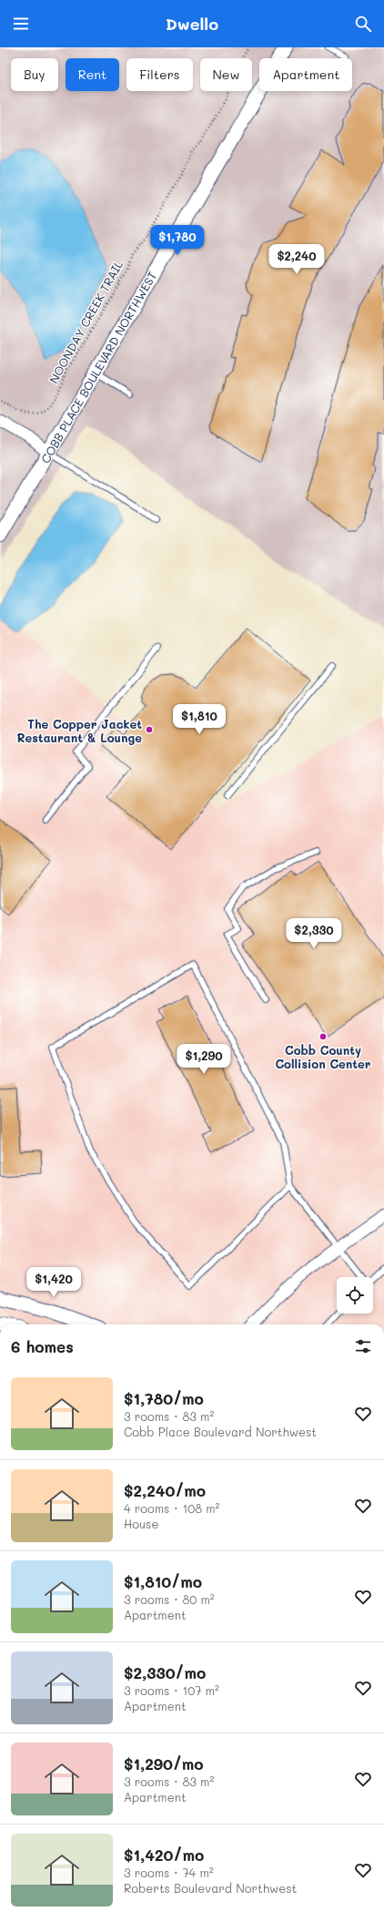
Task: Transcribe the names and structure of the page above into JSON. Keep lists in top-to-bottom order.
{
  "streets": {
    "street": ["COBB PLACE BOULEVARD NORTHWEST"],
    "path": ["NOONDAY CREEK TRAIL"]
  },
  "places": ["The Copper Jacket Restaurant & Lounge", "Cobb County Collision Center"],
  "page": {
    "header": "Dwello",
    "chip": [
      "Buy",
      "Rent",
      "Filters",
      "New",
      "Apartment"
    ],
    "price": [
      "$1,780",
      "$2,240",
      "$1,810",
      "$2,330",
      "$1,290",
      "$1,420"
    ],
    "heading": "6 homes",
    "list": [
      {
        "name": "$1,780/mo",
        "note": "3 rooms · 83 m² · Cobb Place Boulevard Northwest"
      },
      {
        "name": "$2,240/mo",
        "note": "4 rooms · 108 m² · House"
      },
      {
        "name": "$1,810/mo",
        "note": "3 rooms · 80 m² · Apartment"
      },
      {
        "name": "$2,330/mo",
        "note": "3 rooms · 107 m² · Apartment"
      },
      {
        "name": "$1,290/mo",
        "note": "3 rooms · 83 m² · Apartment"
      },
      {
        "name": "$1,420/mo",
        "note": "3 rooms · 74 m² · Roberts Boulevard Northwest"
      }
    ]
  }
}
